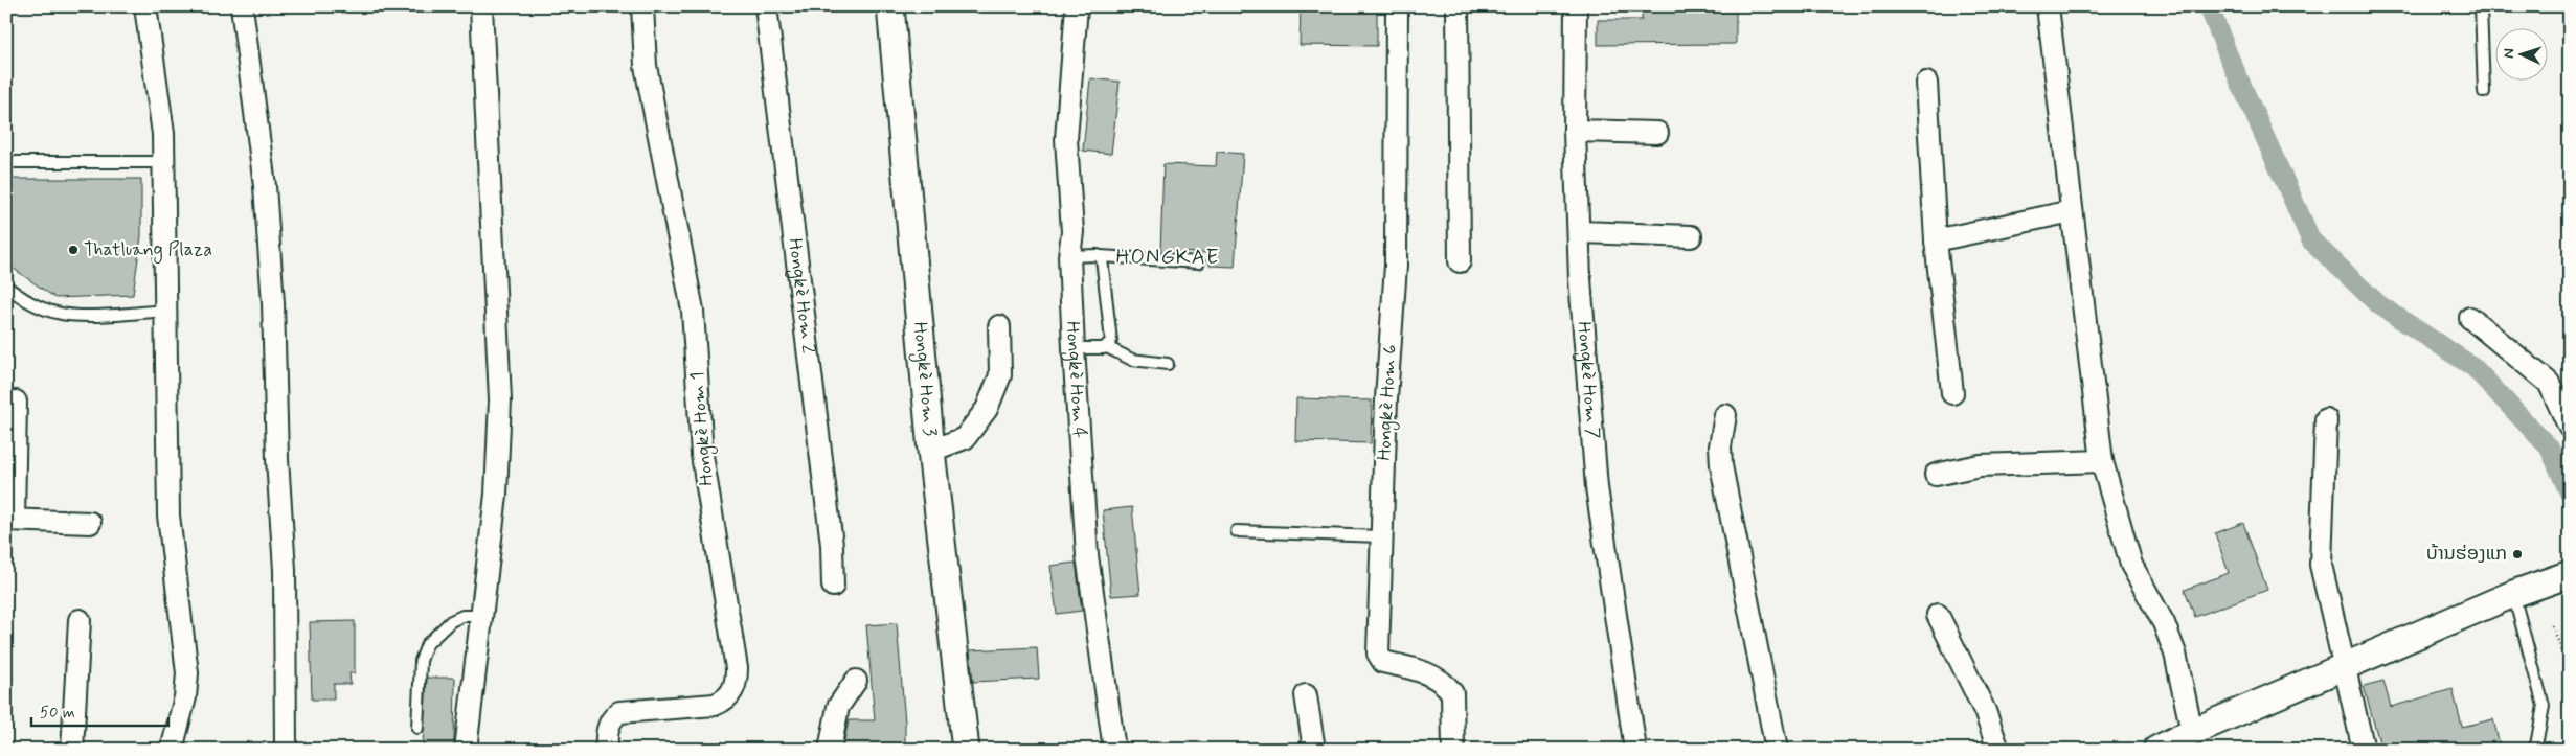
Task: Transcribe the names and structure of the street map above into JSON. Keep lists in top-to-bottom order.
{
  "streets": {
    "street": [
      "Hongkè Hom 2",
      "Hongkè Hom 3",
      "Hongkè Hom 4",
      "Hongkè Hom 7",
      "Hongkè Hom 6",
      "Hongkè Hom 1"
    ]
  },
  "districts": ["HONGKAE"],
  "places": ["Thatluang Plaza", "ບ້ານຮ່ອງແກ"],
  "scale_bar": "50 m",
  "north": "left"
}
